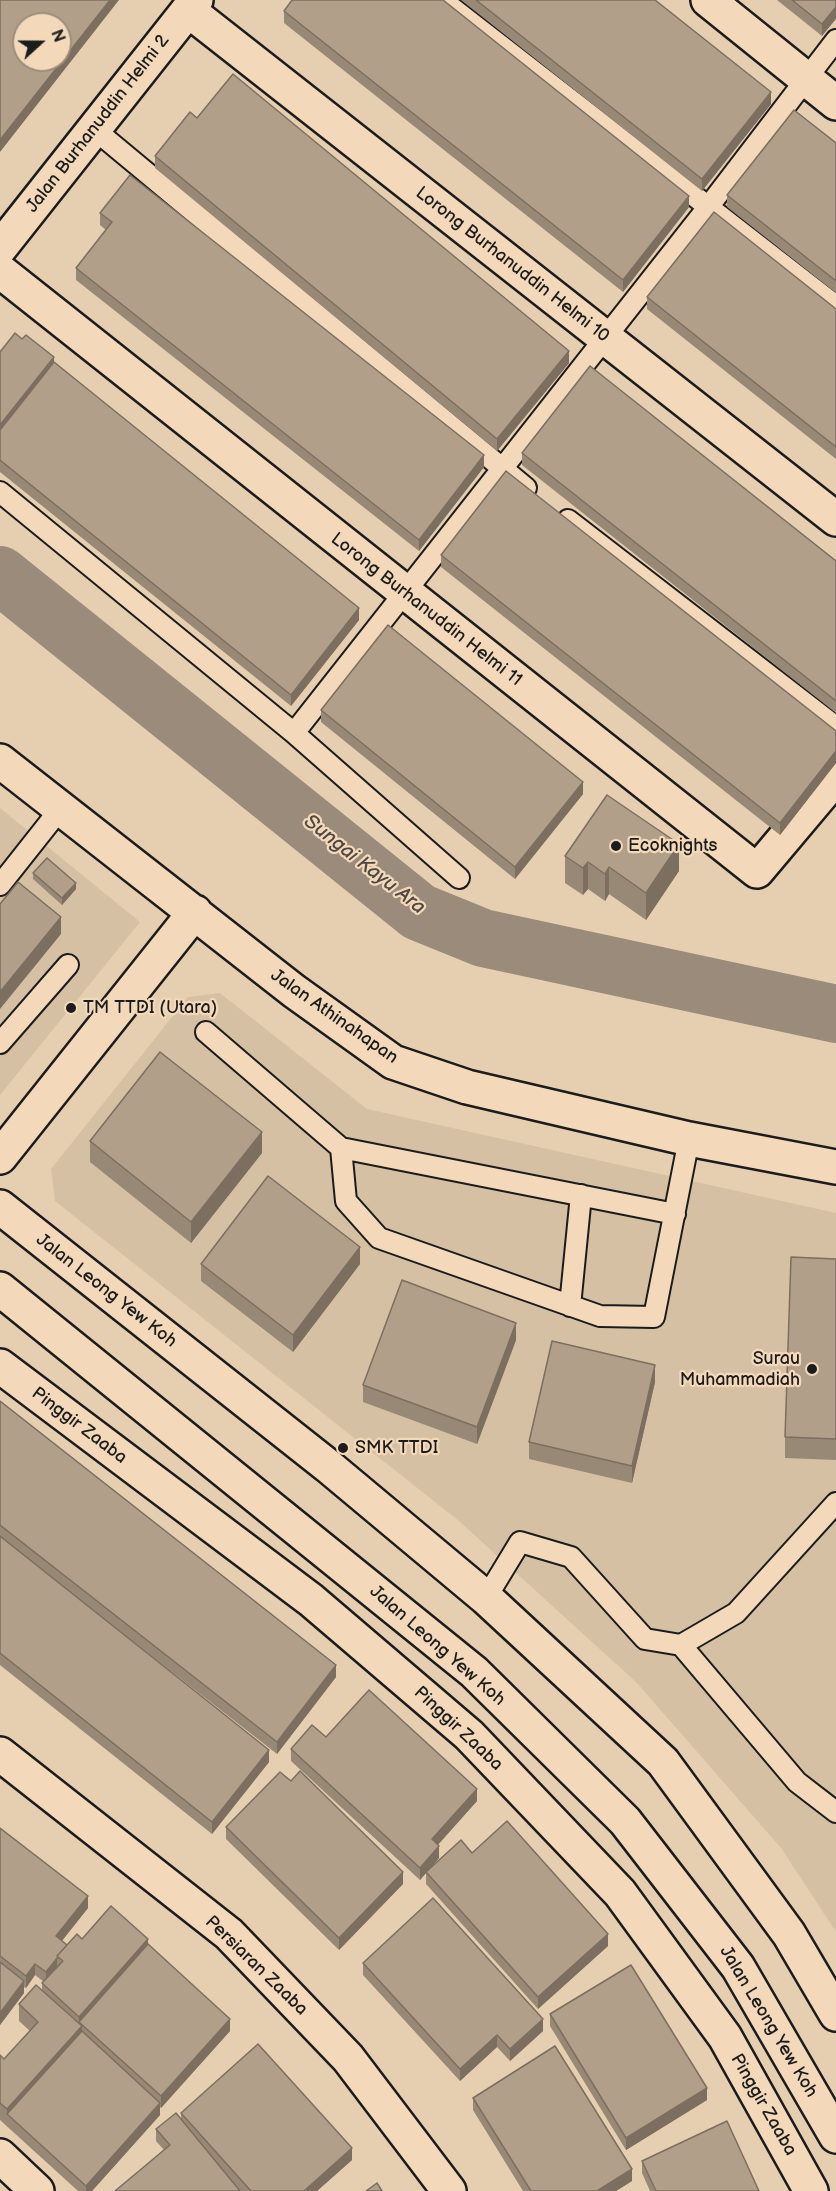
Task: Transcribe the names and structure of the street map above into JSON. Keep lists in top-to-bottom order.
{
  "streets": {
    "street": [
      "Jalan Burhanuddin Helmi 2",
      "Lorong Burhanuddin Helmi 10",
      "Lorong Burhanuddin Helmi 11",
      "Jalan Athinahapan",
      "Jalan Leong Yew Koh",
      "Pinggir Zaaba",
      "Persiaran Zaaba"
    ]
  },
  "crossings": [
    ["Jalan Burhanuddin Helmi 2", "Lorong Burhanuddin Helmi 10"]
  ],
  "water": ["Sungai Kayu Ara"],
  "places": [
    "Ecoknights",
    "TM TTDI (Utara)",
    "Surau Muhammadiah",
    "SMK TTDI"
  ],
  "north": "right"
}
